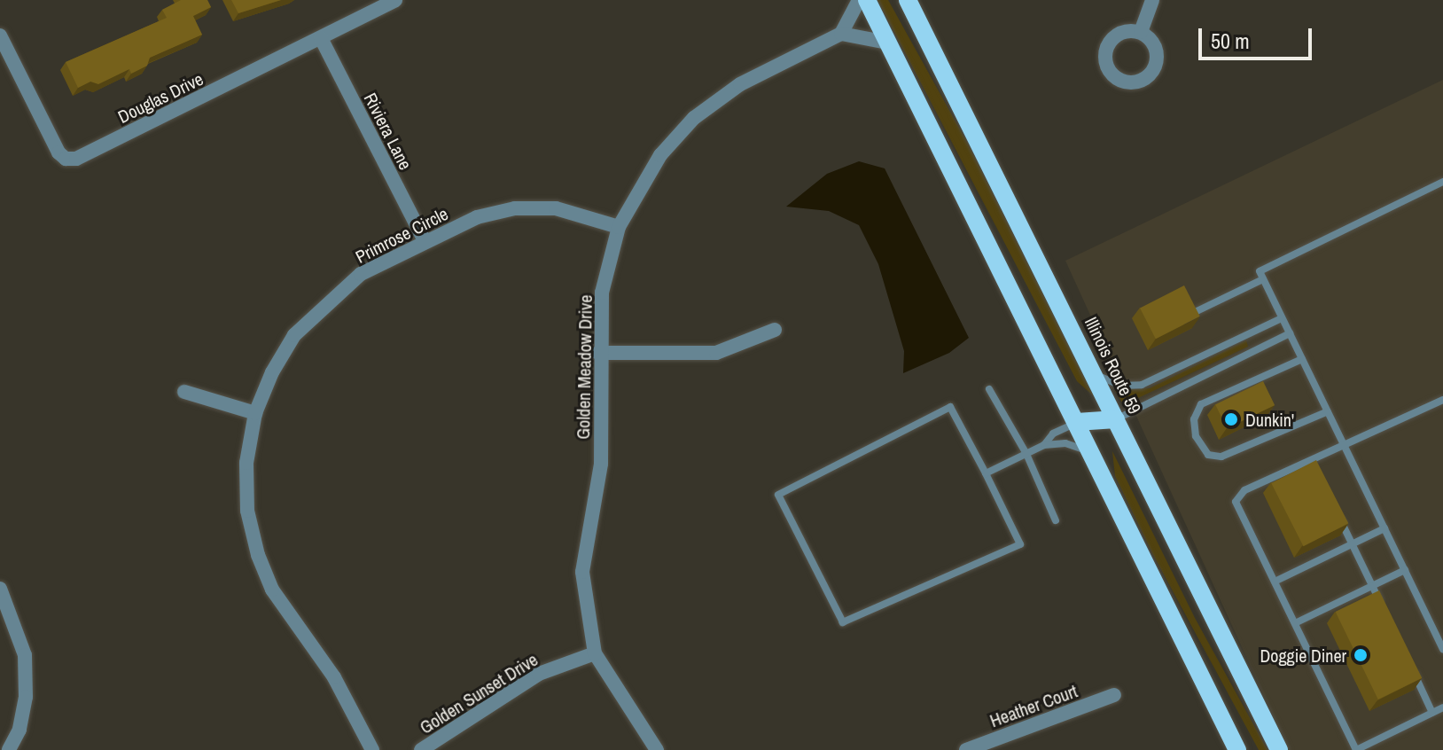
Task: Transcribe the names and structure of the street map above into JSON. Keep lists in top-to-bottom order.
{
  "streets": {
    "main road": ["Illinois Route 59"],
    "street": [
      "Douglas Drive",
      "Riviera Lane",
      "Primrose Circle",
      "Golden Meadow Drive",
      "Golden Sunset Drive",
      "Heather Court"
    ]
  },
  "crossings": [
    ["Douglas Drive", "Riviera Lane"],
    ["Riviera Lane", "Primrose Circle"],
    ["Primrose Circle", "Golden Meadow Drive"],
    ["Golden Meadow Drive", "Golden Sunset Drive"]
  ],
  "places": ["Dunkin'", "Doggie Diner"],
  "scale_bar": "50 m"
}
